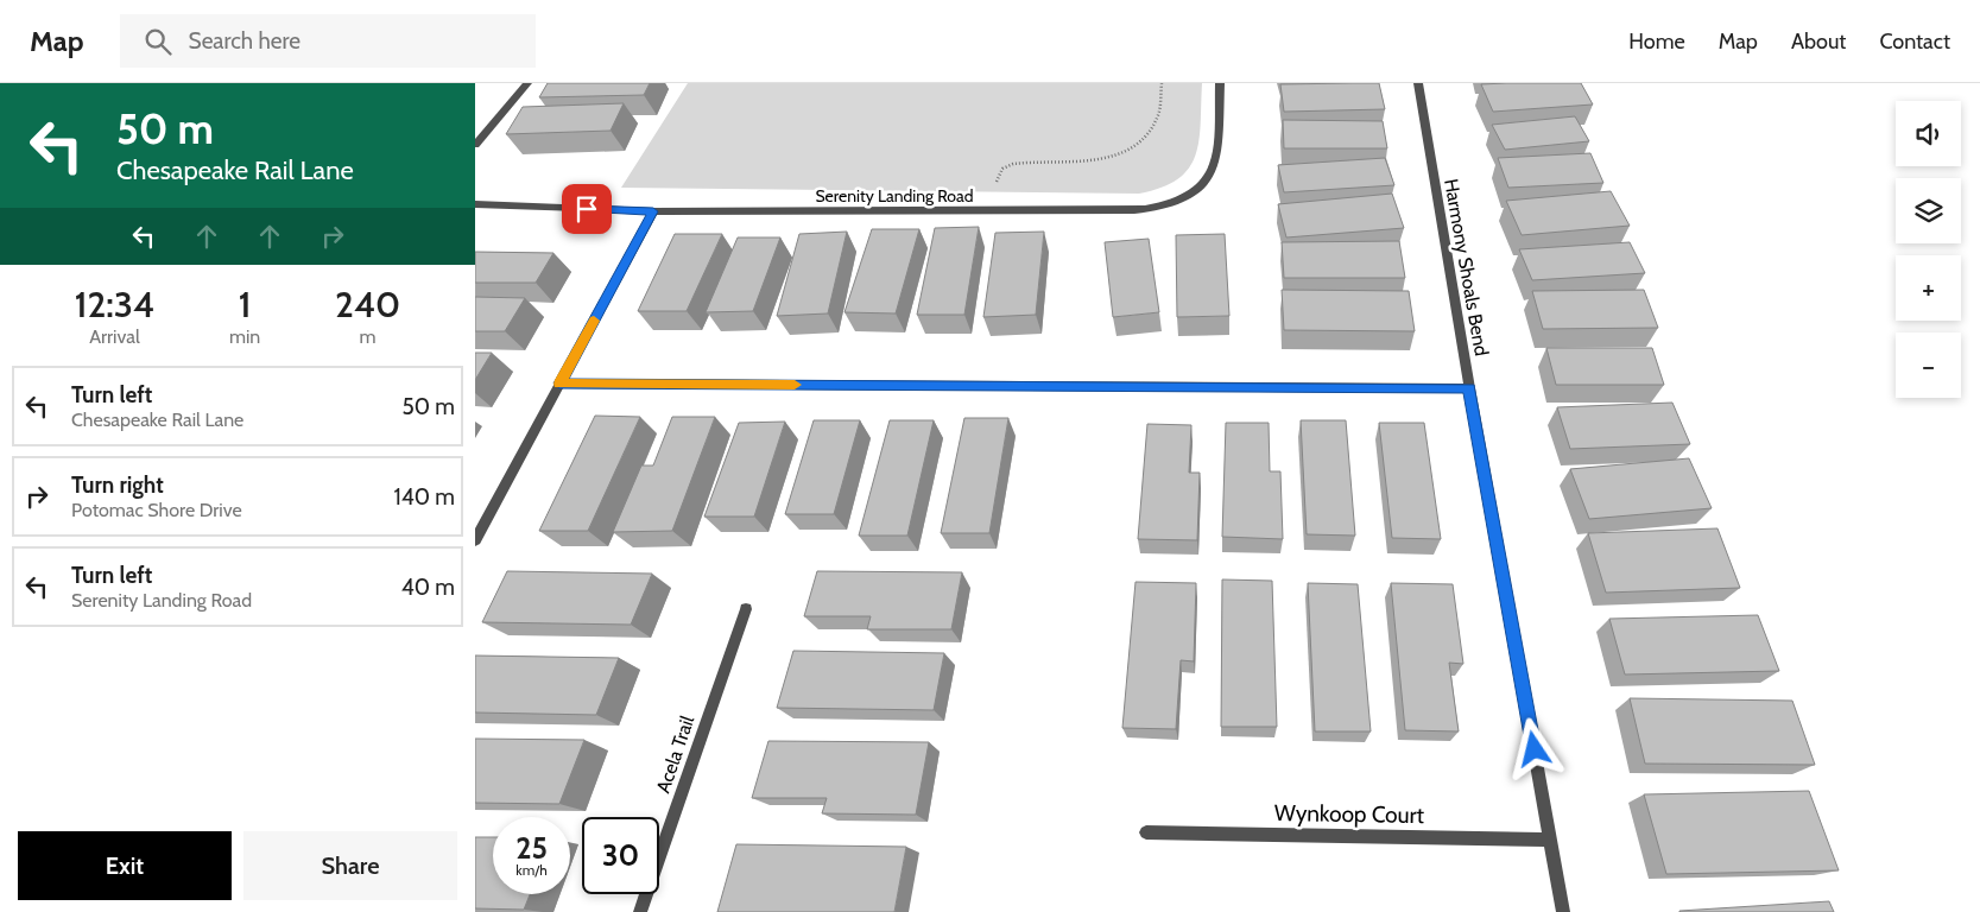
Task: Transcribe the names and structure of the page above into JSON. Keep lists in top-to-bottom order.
{
  "streets": {
    "street": [
      "Serenity Landing Road",
      "Harmony Shoals Bend",
      "Acela Trail",
      "Wynkoop Court"
    ]
  },
  "crossings": [
    ["Harmony Shoals Bend", "Wynkoop Court"]
  ],
  "page": {
    "header": "Map",
    "search": "Search here",
    "nav": [
      "Home",
      "Map",
      "About",
      "Contact"
    ],
    "turn": ["50 m", "Chesapeake Rail Lane"],
    "map_buttons": ["+", "−"],
    "eta": [
      "12:34",
      "Arrival",
      "1",
      "min",
      "240",
      "m"
    ],
    "list": [
      {
        "name": "Turn left",
        "note": "Chesapeake Rail Lane",
        "value": "50 m"
      },
      {
        "name": "Turn right",
        "note": "Potomac Shore Drive",
        "value": "140 m"
      },
      {
        "name": "Turn left",
        "note": "Serenity Landing Road",
        "value": "40 m"
      }
    ],
    "speed": "25 km/h",
    "limit": "30",
    "buttons": ["Exit", "Share"]
  }
}
